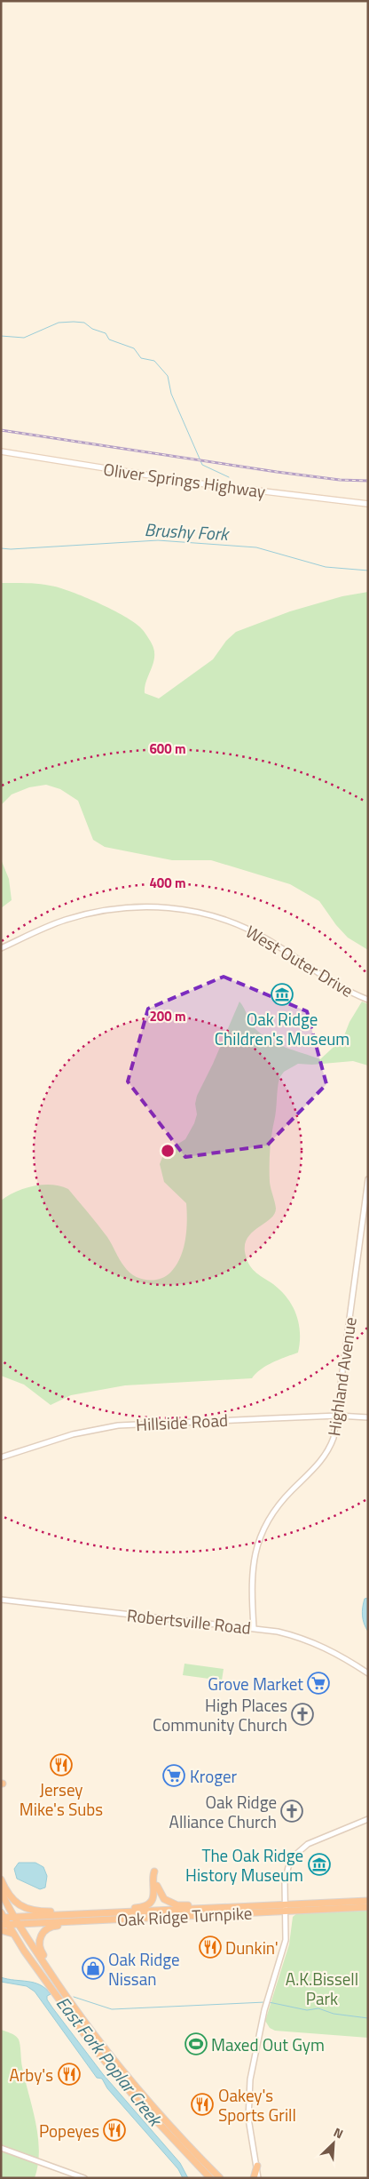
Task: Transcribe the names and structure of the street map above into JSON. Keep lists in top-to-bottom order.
{
  "streets": {
    "highway": ["Oak Ridge Turnpike"],
    "main road": ["Oliver Springs Highway"],
    "street": [
      "West Outer Drive",
      "Highland Avenue",
      "Hillside Road",
      "Robertsville Road"
    ]
  },
  "crossings": [
    ["Highland Avenue", "Hillside Road"],
    ["Highland Avenue", "Robertsville Road"]
  ],
  "water": ["Brushy Fork", "East Fork Poplar Creek"],
  "parks": ["A.K.Bissell Park"],
  "places": {
    "museum": ["Oak Ridge Children's Museum", "The Oak Ridge History Museum"],
    "supermarket": ["Grove Market", "Kroger"],
    "church": ["High Places Community Church", "Oak Ridge Alliance Church"],
    "restaurant": [
      "Jersey Mike's Subs",
      "Dunkin'",
      "Arby's",
      "Oakey's Sports Grill",
      "Popeyes"
    ],
    "shop": ["Oak Ridge Nissan"],
    "sports": ["Maxed Out Gym"]
  },
  "north": "top right",
  "rings": ["600 m", "400 m", "200 m"]
}
